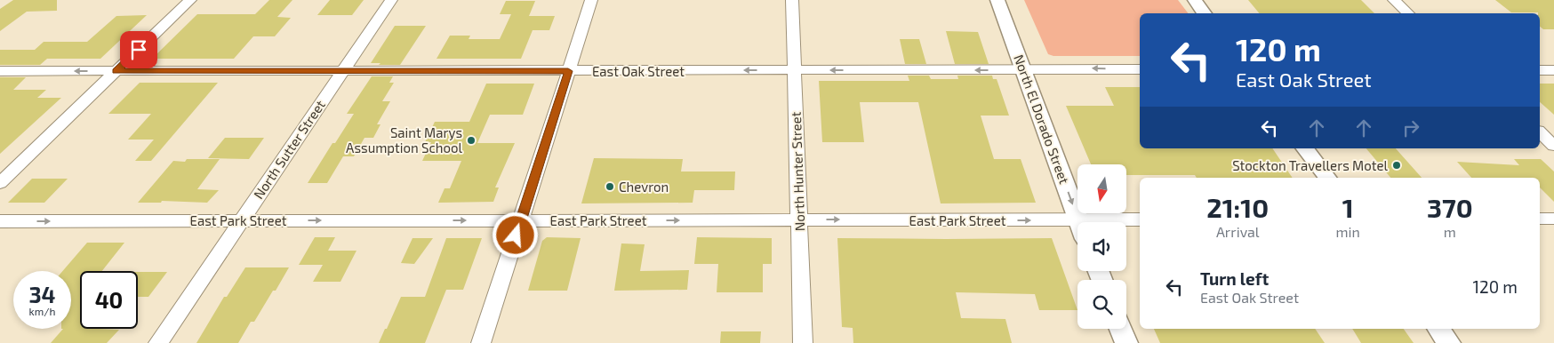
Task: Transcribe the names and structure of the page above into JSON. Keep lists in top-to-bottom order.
{
  "streets": {
    "main road": ["North El Dorado Street"],
    "street": [
      "East Oak Street",
      "North Sutter Street",
      "North Hunter Street",
      "East Park Street"
    ]
  },
  "crossings": [
    ["East Oak Street", "North El Dorado Street"],
    ["East Oak Street", "North Sutter Street"],
    ["East Oak Street", "North Hunter Street"],
    ["North Sutter Street", "East Park Street"],
    ["North Hunter Street", "East Park Street"]
  ],
  "one_way": ["East Oak Street", "North El Dorado Street", "East Park Street"],
  "places": ["Saint Marys Assumption School", "Stockton Travellers Motel", "Chevron"],
  "north": "bottom",
  "page": {
    "turn": ["120 m", "East Oak Street"],
    "eta": [
      "21:10",
      "Arrival",
      "1",
      "min",
      "370",
      "m"
    ],
    "list": [
      {
        "name": "Turn left",
        "note": "East Oak Street",
        "value": "120 m"
      }
    ],
    "speed": "34 km/h",
    "limit": "40"
  }
}
